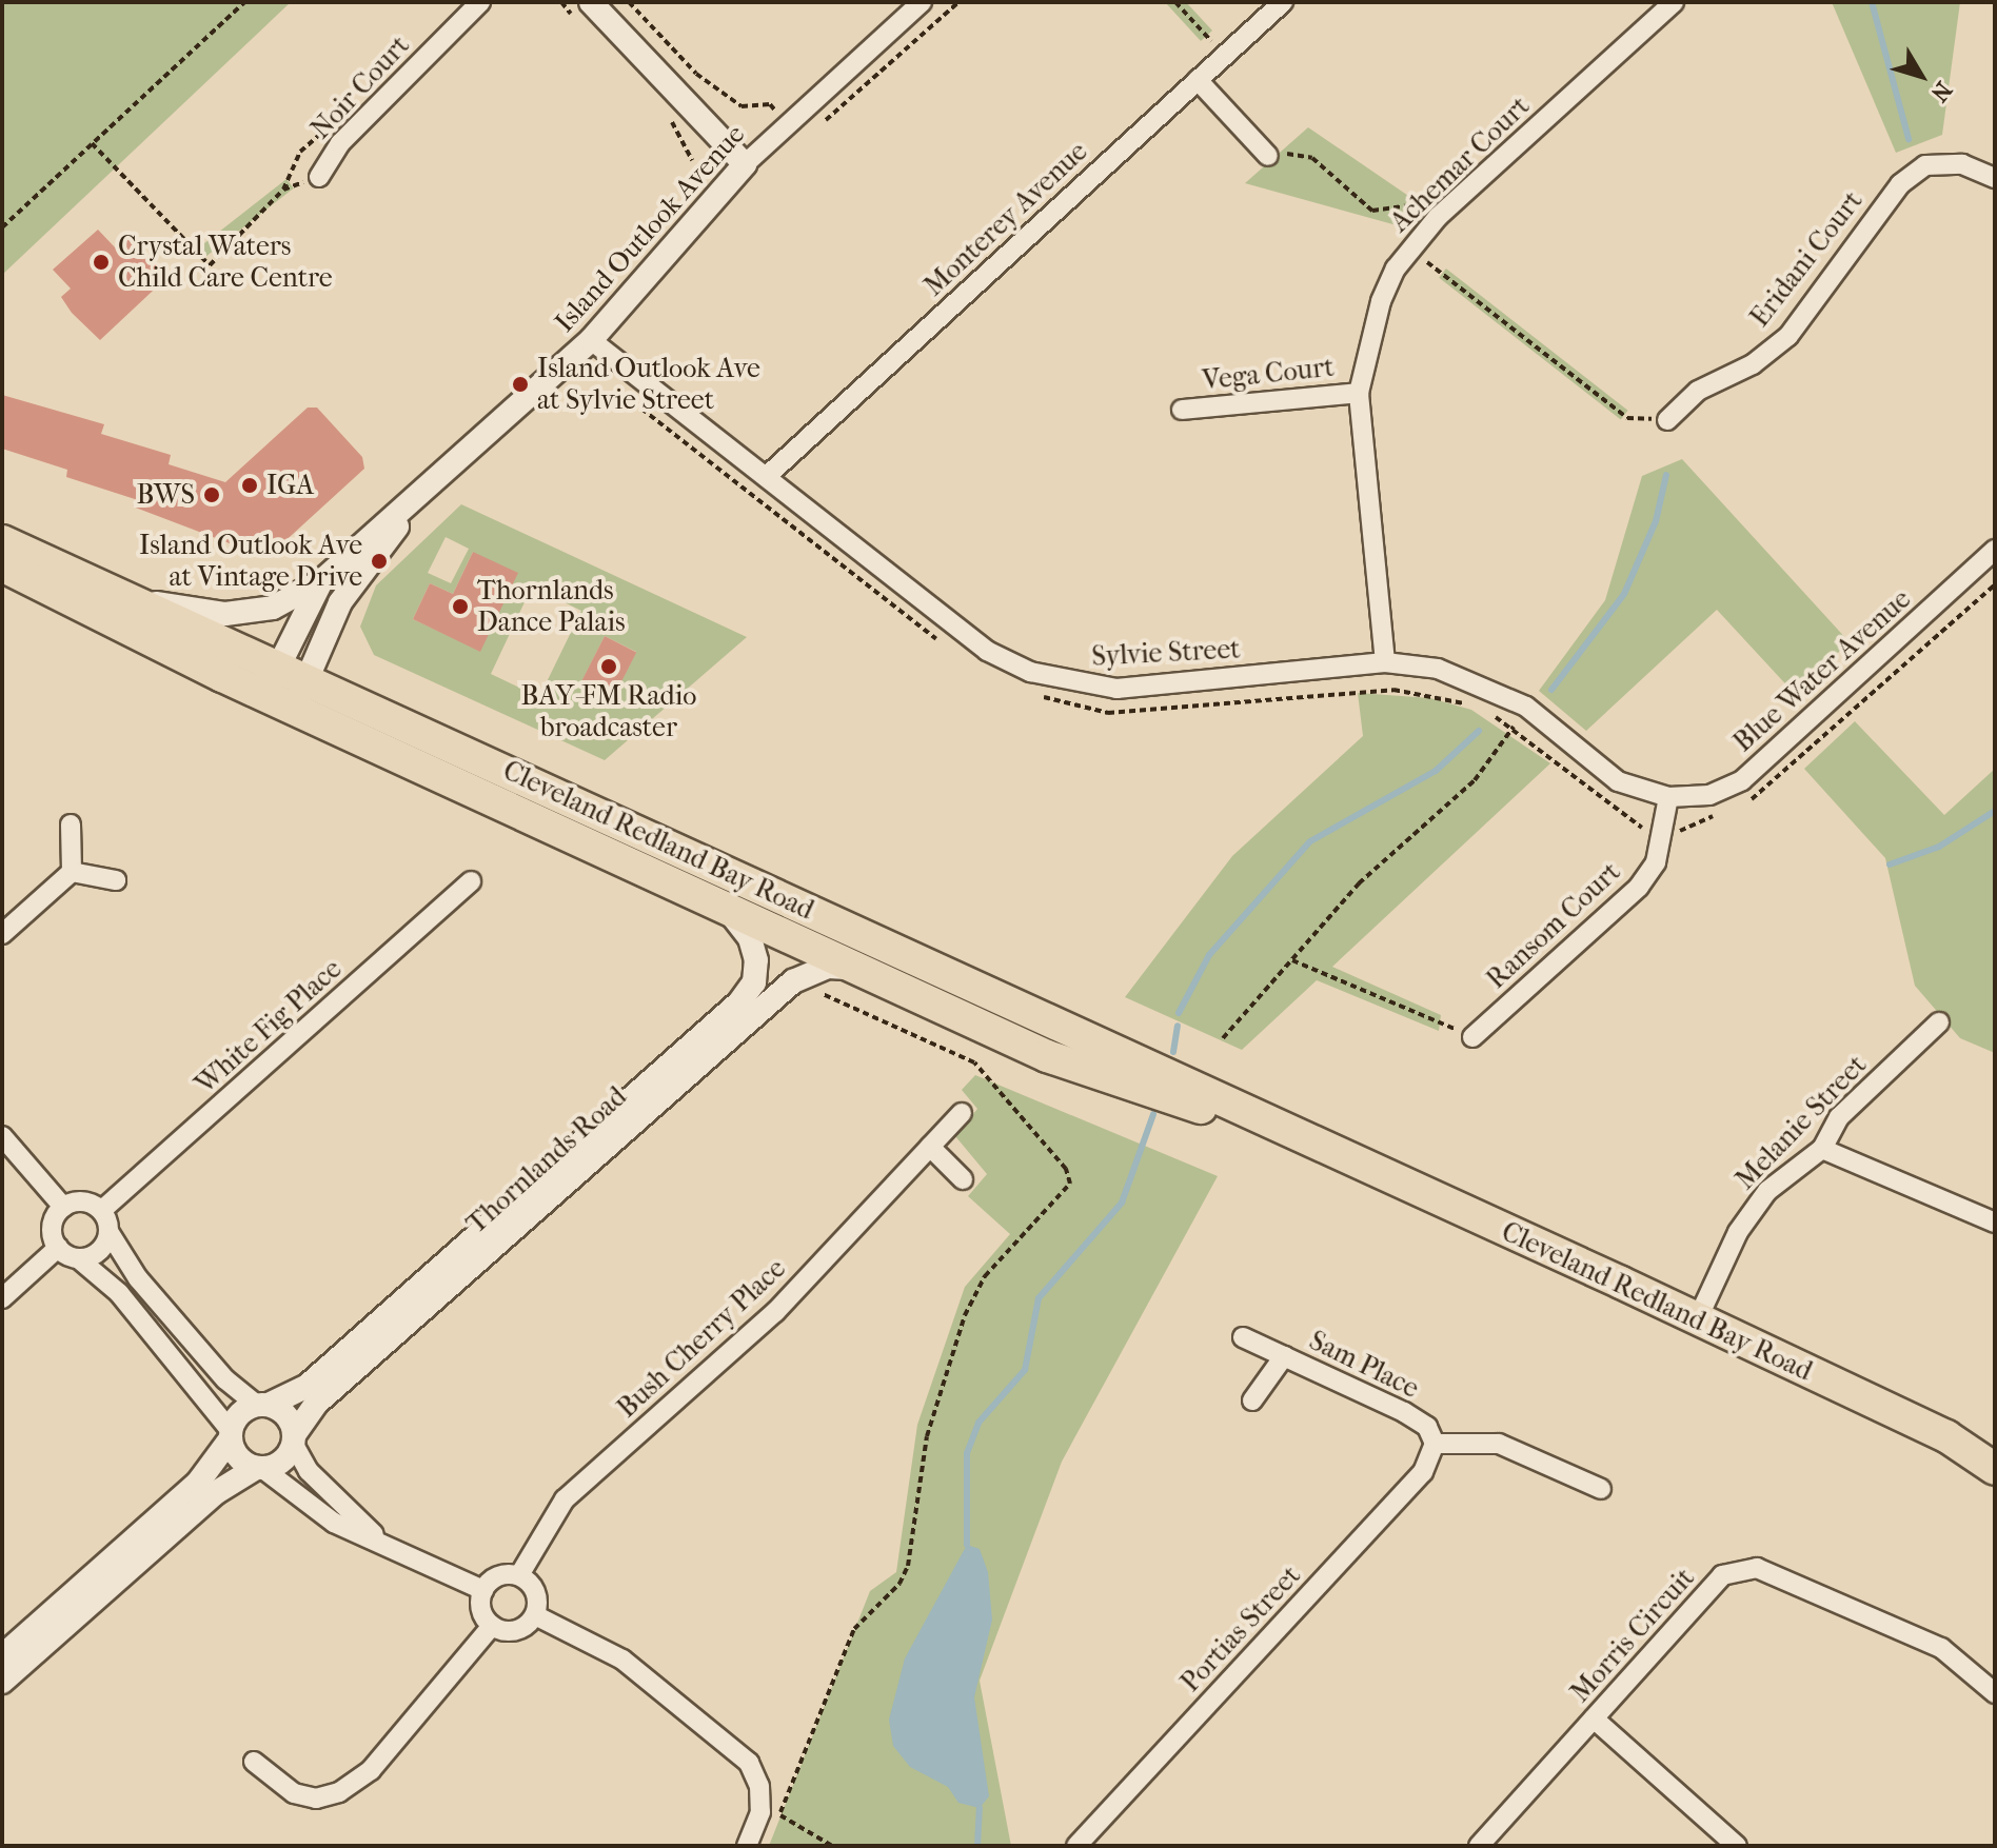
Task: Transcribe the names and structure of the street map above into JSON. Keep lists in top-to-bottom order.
{
  "streets": {
    "highway": ["Cleveland Redland Bay Road"],
    "street": [
      "Noir Court",
      "Achemar Court",
      "Monterey Avenue",
      "Island Outlook Avenue",
      "Eridani Court",
      "Vega Court",
      "Sylvie Street",
      "Blue Water Avenue",
      "Ransom Court",
      "White Fig Place",
      "Melanie Street",
      "Thornlands Road",
      "Bush Cherry Place",
      "Sam Place",
      "Portias Street",
      "Morris Circuit"
    ]
  },
  "crossings": [
    ["Achemar Court", "Vega Court"],
    ["Achemar Court", "Sylvie Street"],
    ["Monterey Avenue", "Sylvie Street"],
    ["Island Outlook Avenue", "Sylvie Street"],
    ["Island Outlook Avenue", "Cleveland Redland Bay Road"],
    ["Sylvie Street", "Blue Water Avenue"],
    ["Sylvie Street", "Ransom Court"],
    ["Blue Water Avenue", "Ransom Court"],
    ["Cleveland Redland Bay Road", "Melanie Street"],
    ["Cleveland Redland Bay Road", "Thornlands Road"],
    ["Sam Place", "Portias Street"]
  ],
  "places": [
    "Crystal Waters Child Care Centre",
    "Island Outlook Ave at Sylvie Street",
    "IGA",
    "BWS",
    "Island Outlook Ave at Vintage Drive",
    "Thornlands Dance Palais",
    "BAY-FM Radio broadcaster"
  ],
  "north": "bottom right"
}
